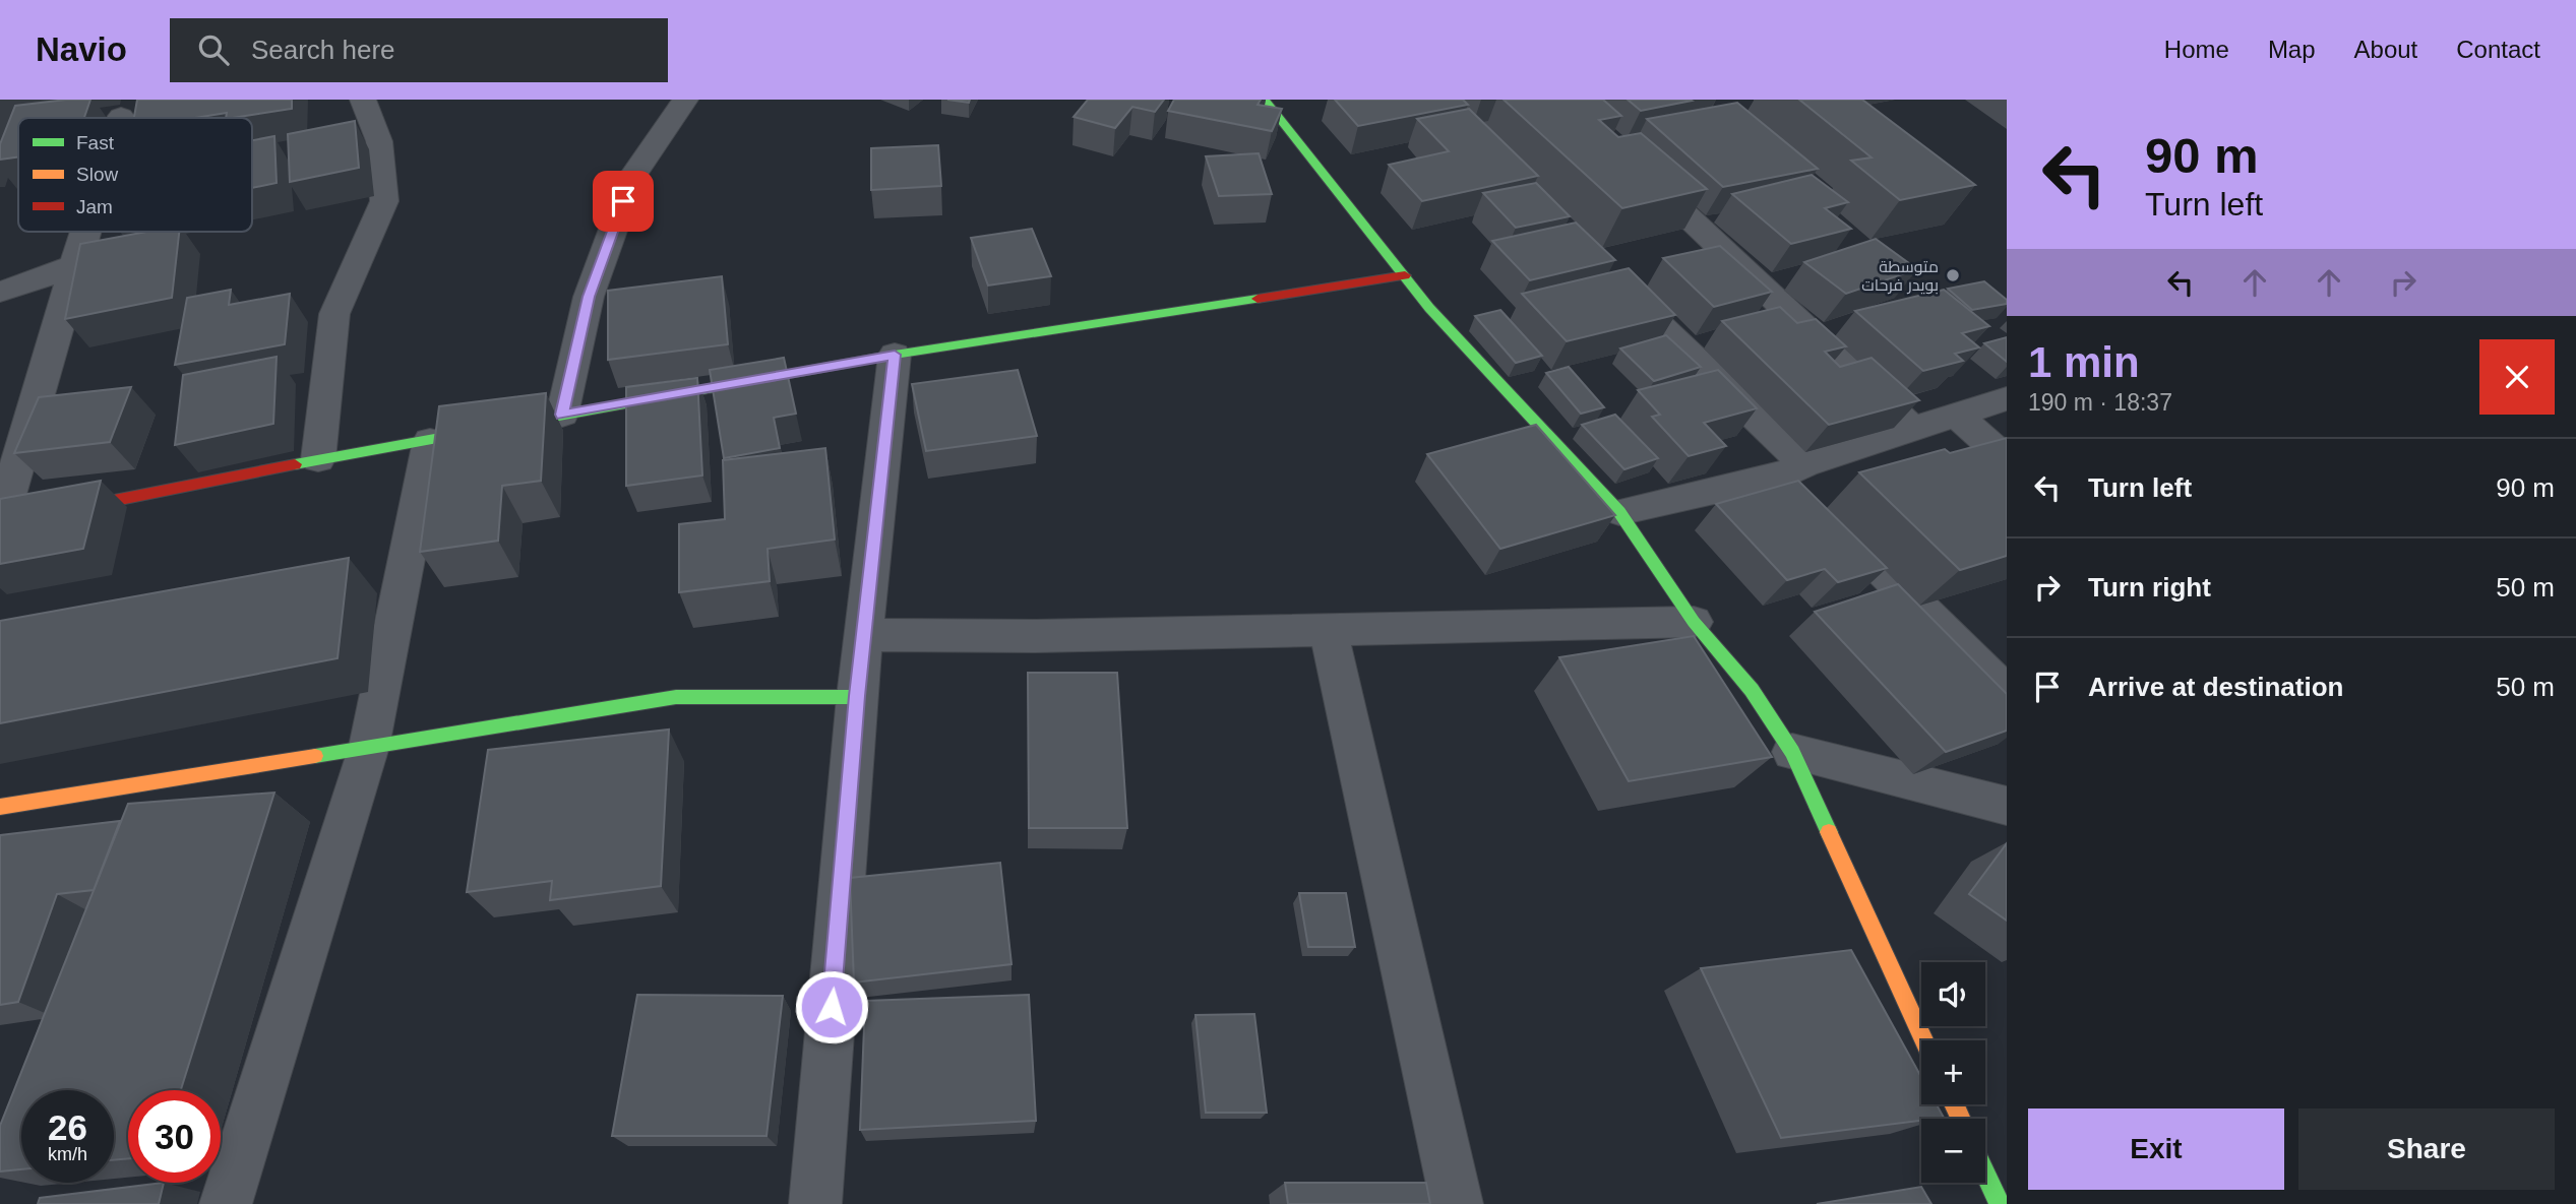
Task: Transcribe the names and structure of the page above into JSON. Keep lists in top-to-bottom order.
{
  "places": ["متوسطة بويدر فرحات"],
  "legend": ["Fast", "Slow", "Jam"],
  "page": {
    "header": "Navio",
    "search": "Search here",
    "nav": [
      "Home",
      "Map",
      "About",
      "Contact"
    ],
    "turn": ["90 m", "Turn left"],
    "heading": ["1 min", "190 m · 18:37"],
    "list": [
      {
        "name": "Turn left",
        "value": "90 m"
      },
      {
        "name": "Turn right",
        "value": "50 m"
      },
      {
        "name": "Arrive at destination",
        "value": "50 m"
      }
    ],
    "map_buttons": ["+", "−"],
    "speed": "26 km/h",
    "limit": "30",
    "buttons": ["Exit", "Share"]
  }
}
